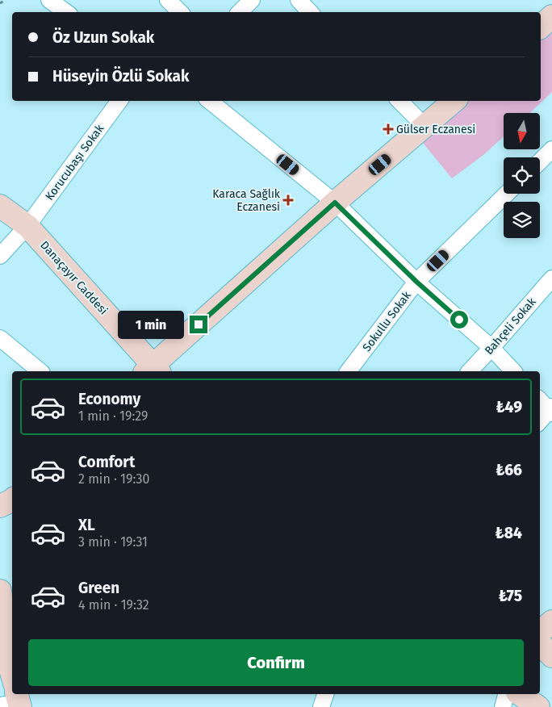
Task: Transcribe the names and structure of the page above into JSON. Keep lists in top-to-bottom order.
{
  "streets": {
    "street": [
      "Korucubaşı Sokak",
      "Danaçayır Caddesi",
      "Sokullu Sokak",
      "Bahçeli Sokak"
    ]
  },
  "crossings": [
    ["Korucubaşı Sokak", "Danaçayır Caddesi"]
  ],
  "places": {
    "health": ["Gülser Eczanesi", "Karaca Sağlık Eczanesi"]
  },
  "north": "bottom",
  "page": {
    "banner": ["Öz Uzun Sokak", "Hüseyin Özlü Sokak"],
    "bubble": "1 min",
    "list": [
      {
        "name": "Economy",
        "note": "1 min · 19:29",
        "value": "₺49"
      },
      {
        "name": "Comfort",
        "note": "2 min · 19:30",
        "value": "₺66"
      },
      {
        "name": "XL",
        "note": "3 min · 19:31",
        "value": "₺84"
      },
      {
        "name": "Green",
        "note": "4 min · 19:32",
        "value": "₺75"
      }
    ],
    "buttons": "Confirm"
  }
}
